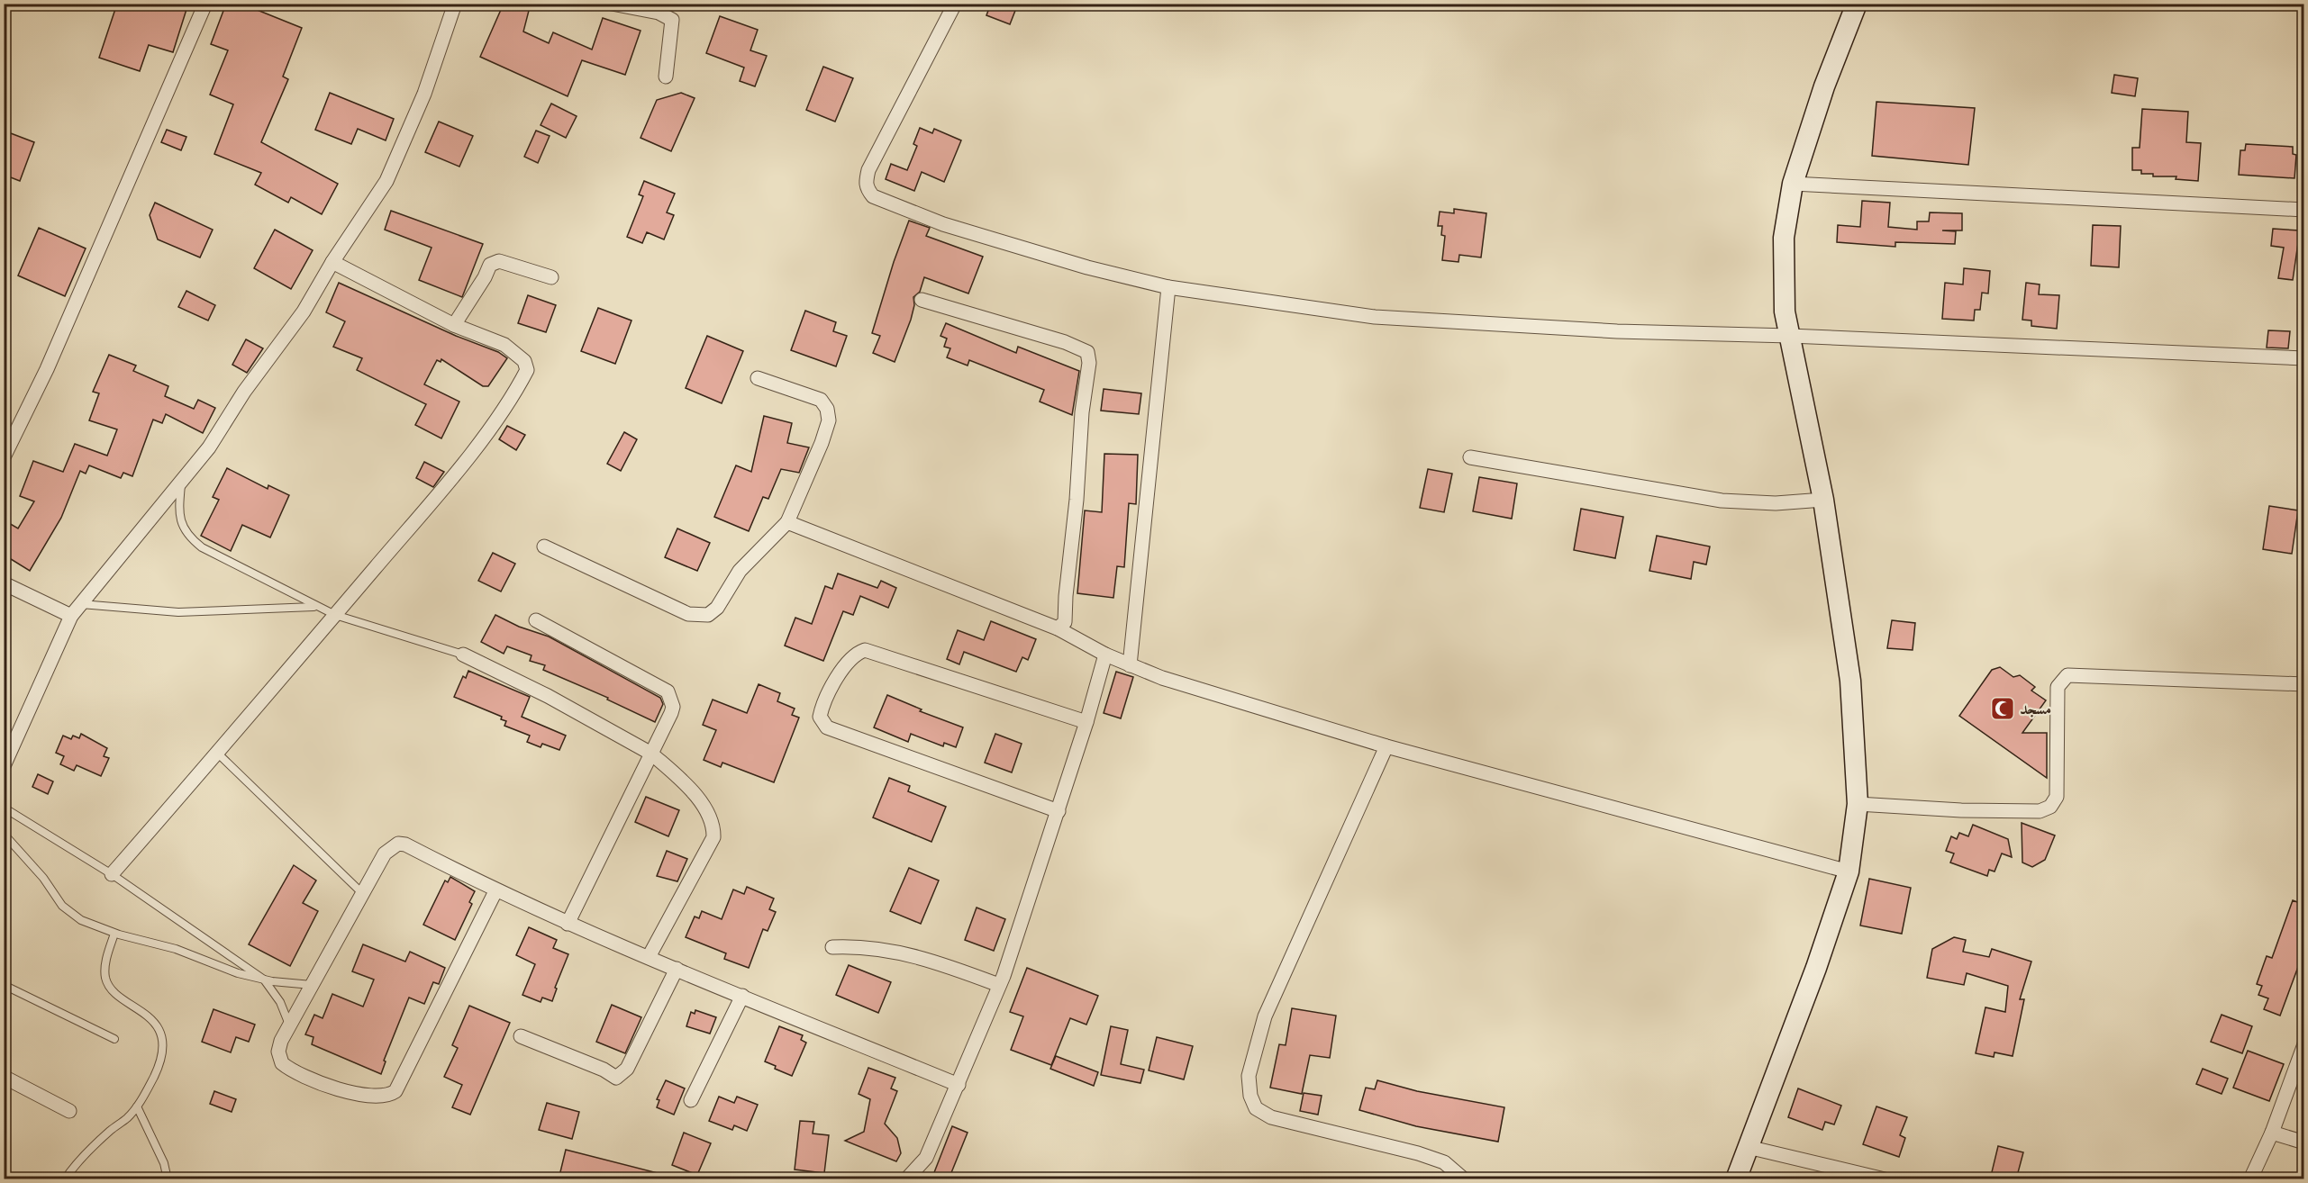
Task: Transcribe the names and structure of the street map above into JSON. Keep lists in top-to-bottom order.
{
  "places": {
    "mosque": ["مسجد"]
  }
}
